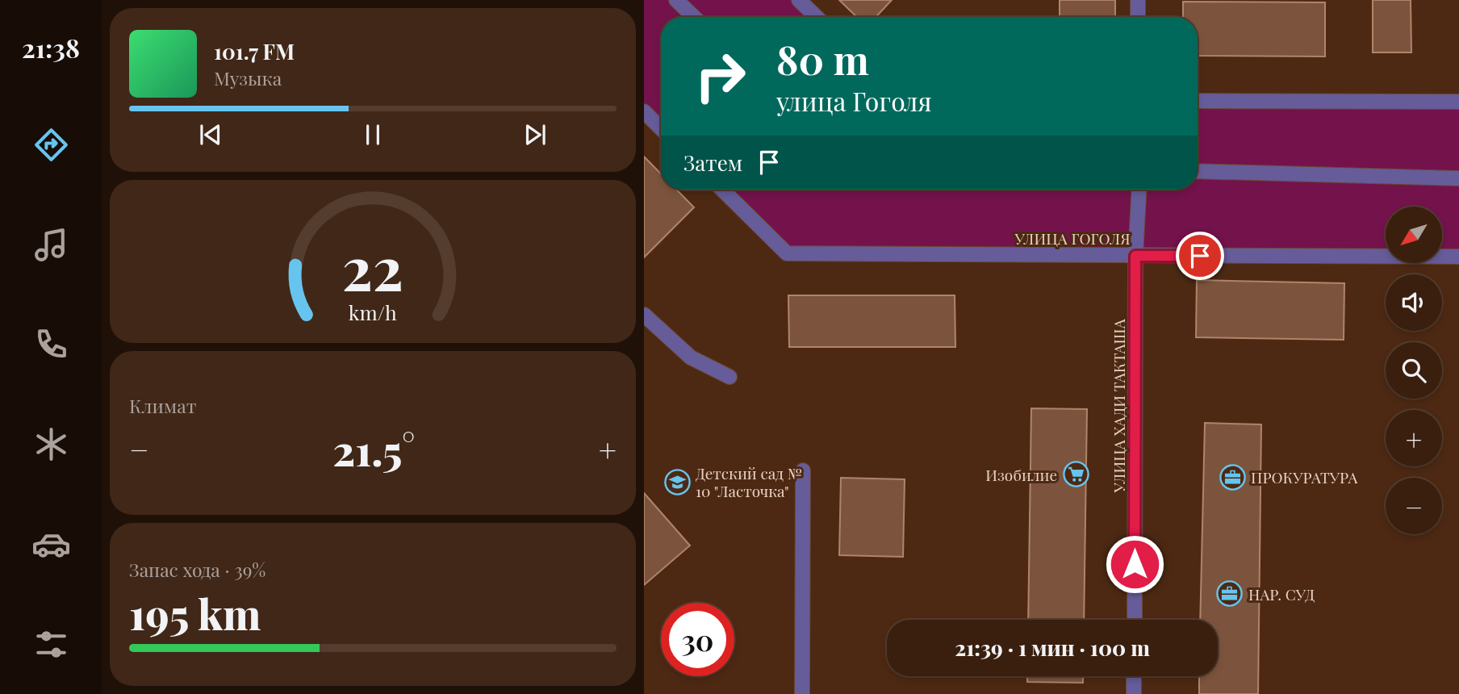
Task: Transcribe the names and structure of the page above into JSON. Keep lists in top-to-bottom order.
{
  "streets": {
    "street": ["УЛИЦА ГОГОЛЯ", "УЛИЦА ХАДИ ТАКТАША"]
  },
  "crossings": [
    ["УЛИЦА ГОГОЛЯ", "УЛИЦА ХАДИ ТАКТАША"]
  ],
  "places": {
    "supermarket": ["Изобилие"],
    "office": ["ПРОКУРАТУРА", "НАР. СУД"],
    "school or university": ["Детский сад № 10 \"Ласточка\""]
  },
  "north": "bottom left",
  "page": {
    "tabs": "21:38",
    "turn": ["80 m", "улица Гоголя"],
    "song": ["101.7 FM", "Музыка"],
    "then": "Затем",
    "map_buttons": ["+", "−"],
    "tile": [
      "Климат",
      ["Запас хода · 39%", "195 km"]
    ],
    "heat": ["−", "21.5°", "+"],
    "limit": "30",
    "trip": "21:39 · 1 мин · 100 m",
    "gauge": ["22", "km/h"]
  }
}
